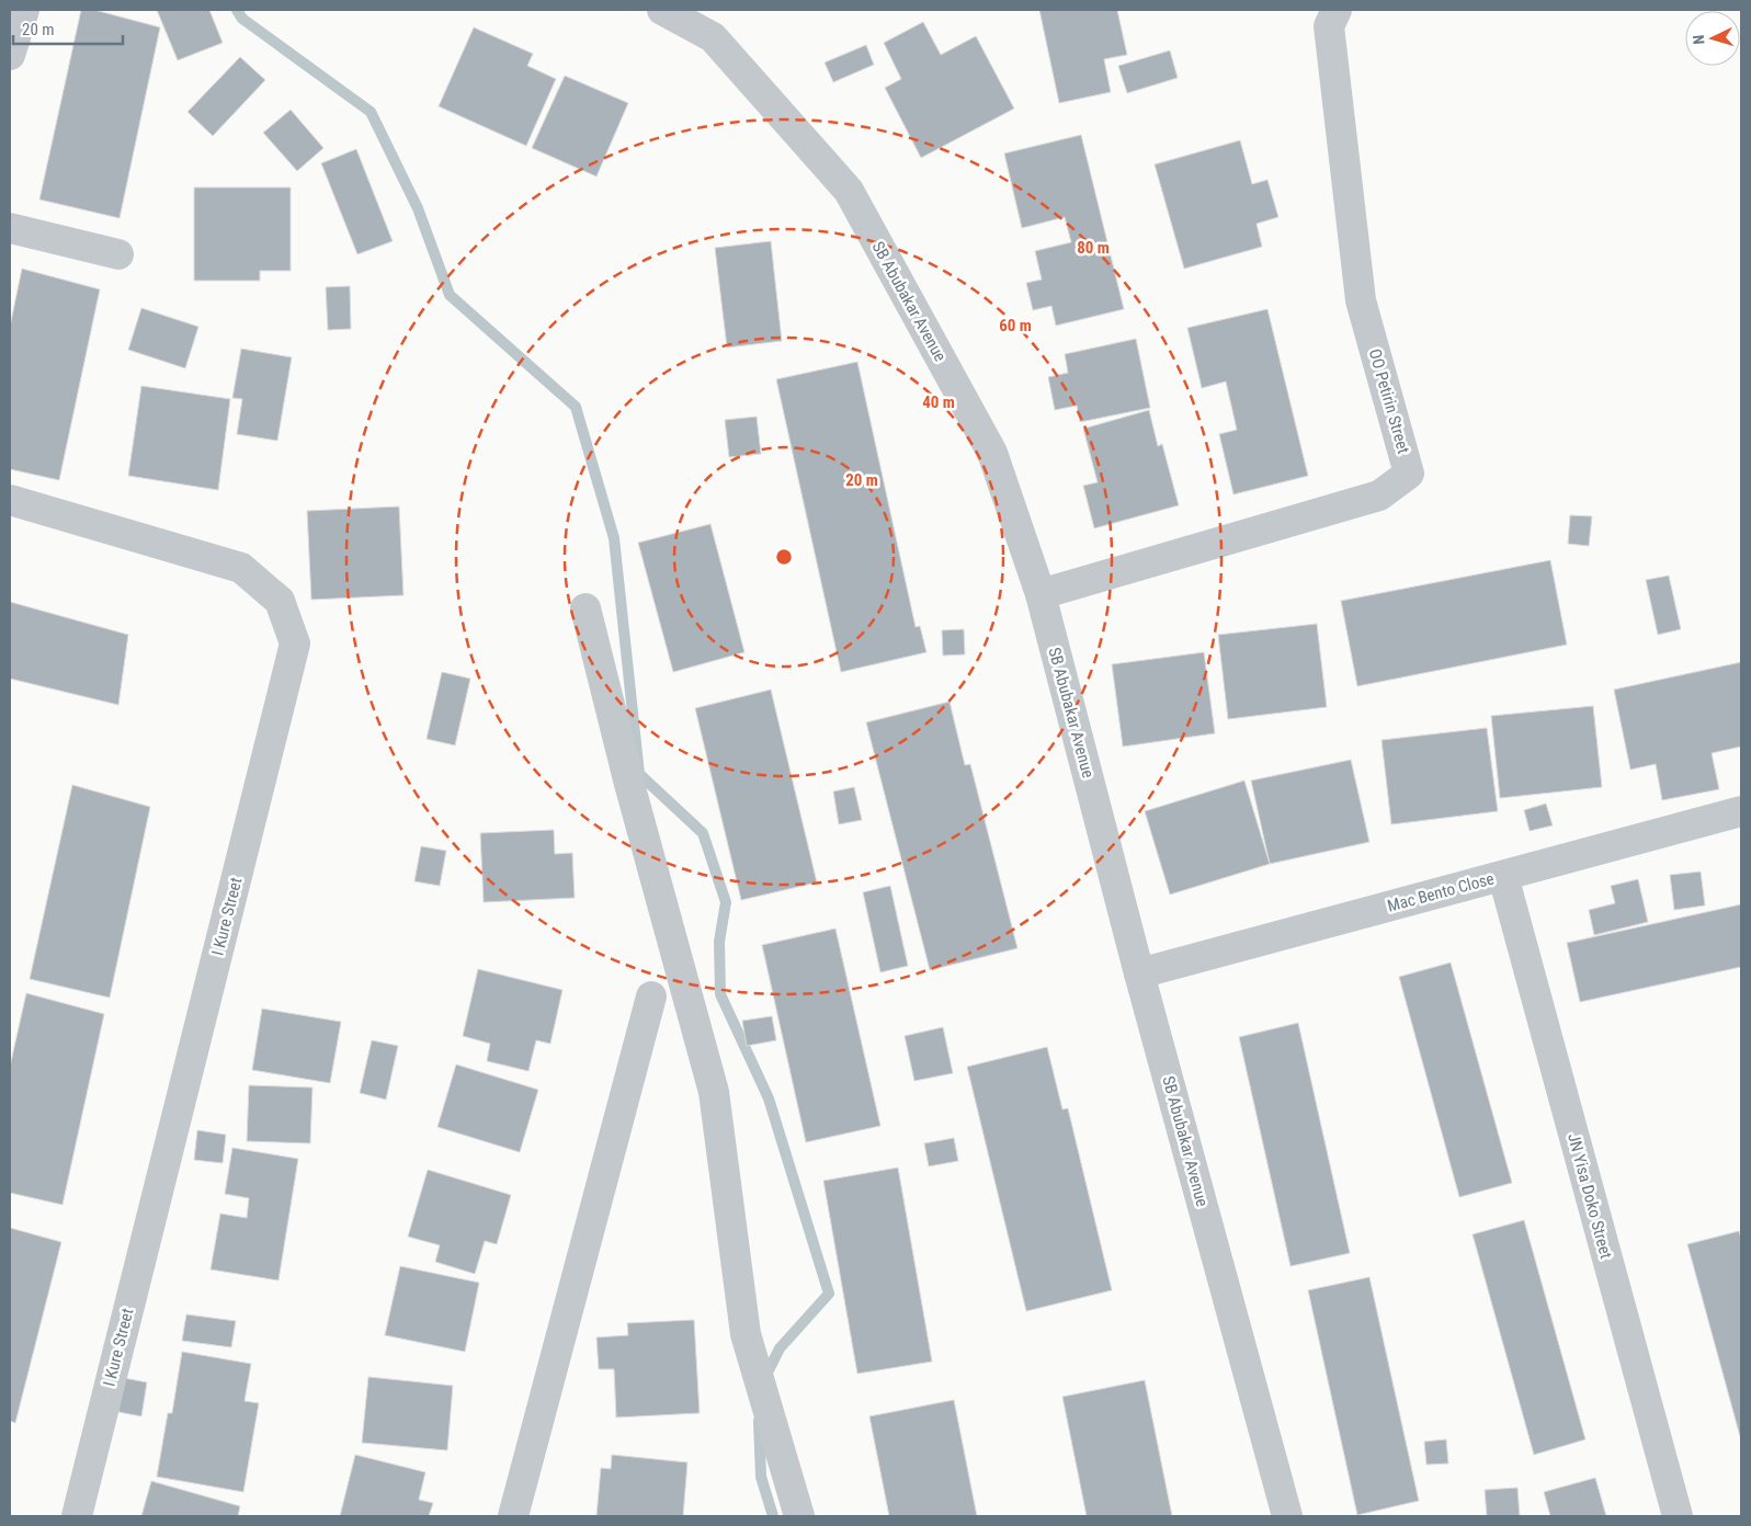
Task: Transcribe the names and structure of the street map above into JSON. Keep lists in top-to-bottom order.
{
  "streets": {
    "street": [
      "SB Abubakar Avenue",
      "OO Petirin Street",
      "Mac Bento Close",
      "I Kure Street",
      "JN Yisa Doko Street"
    ]
  },
  "crossings": [
    ["SB Abubakar Avenue", "OO Petirin Street"],
    ["SB Abubakar Avenue", "Mac Bento Close"],
    ["Mac Bento Close", "JN Yisa Doko Street"]
  ],
  "scale_bar": "20 m",
  "north": "left",
  "rings": [
    "80 m",
    "60 m",
    "40 m",
    "20 m"
  ]
}
